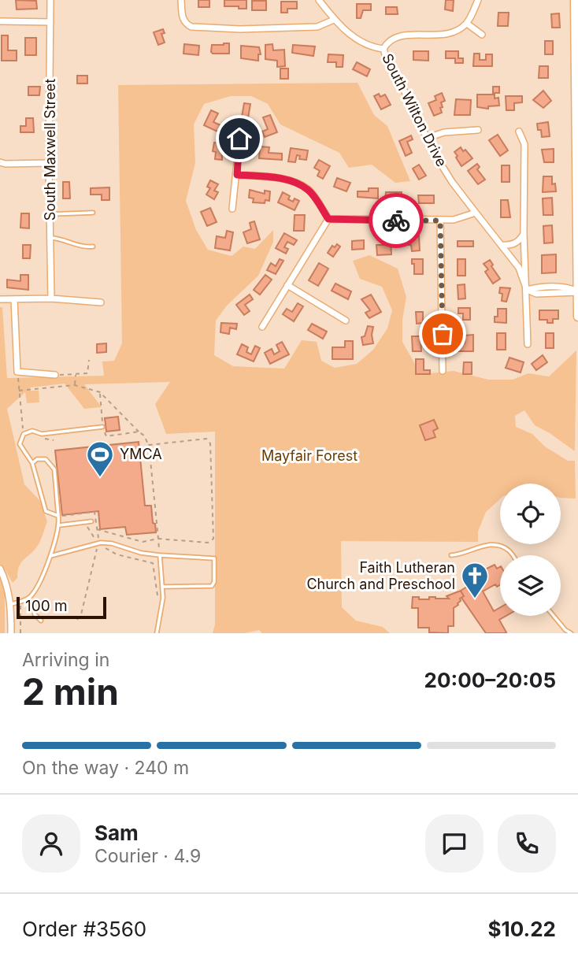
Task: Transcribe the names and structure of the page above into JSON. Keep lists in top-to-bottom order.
{
  "streets": {
    "street": ["South Wilton Drive", "South Maxwell Street"]
  },
  "parks": ["Mayfair Forest"],
  "places": {
    "sports": ["YMCA"],
    "church": ["Faith Lutheran Church and Preschool"]
  },
  "scale_bar": "100 m",
  "page": {
    "scale": "100 m",
    "heading": ["2 min", "Arriving in", "20:00–20:05"],
    "panel": [
      "Sam",
      "Courier · 4.9",
      "Order #3560",
      "$10.22"
    ],
    "bar": "On the way · 240 m"
  }
}
